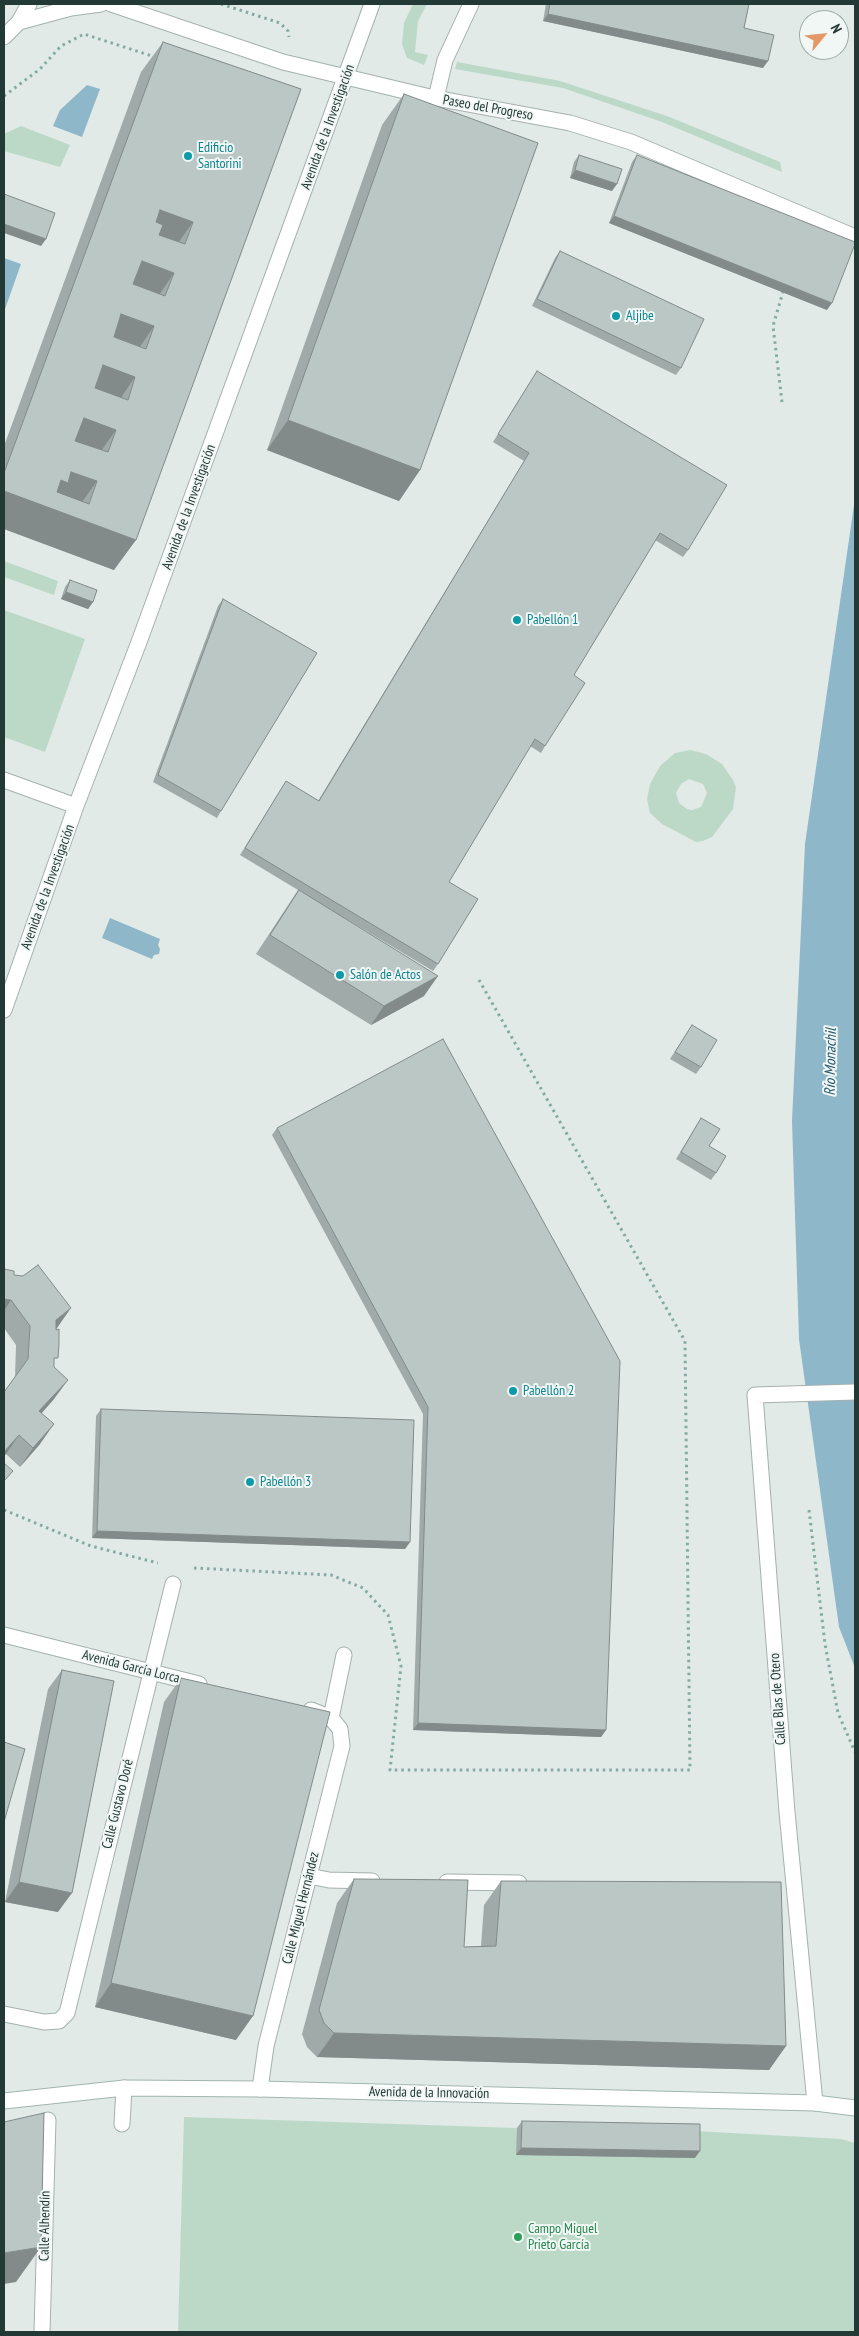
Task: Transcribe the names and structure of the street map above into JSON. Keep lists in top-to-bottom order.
{
  "streets": {
    "street": [
      "Paseo del Progreso",
      "Avenida de la Investigación",
      "Avenida García Lorca",
      "Calle Blas de Otero",
      "Calle Gustavo Doré",
      "Calle Miguel Hernández",
      "Avenida de la Innovación",
      "Calle Alhendín"
    ]
  },
  "crossings": [
    ["Paseo del Progreso", "Avenida de la Investigación"],
    ["Avenida García Lorca", "Calle Gustavo Doré"],
    ["Calle Blas de Otero", "Avenida de la Innovación"],
    ["Calle Miguel Hernández", "Avenida de la Innovación"]
  ],
  "water": ["Río Monachil"],
  "places": [
    "Edificio Santorini",
    "Aljibe",
    "Pabellón 1",
    "Salón de Actos",
    "Pabellón 2",
    "Pabellón 3",
    "Campo Miguel Prieto García"
  ],
  "north": "top right"
}
